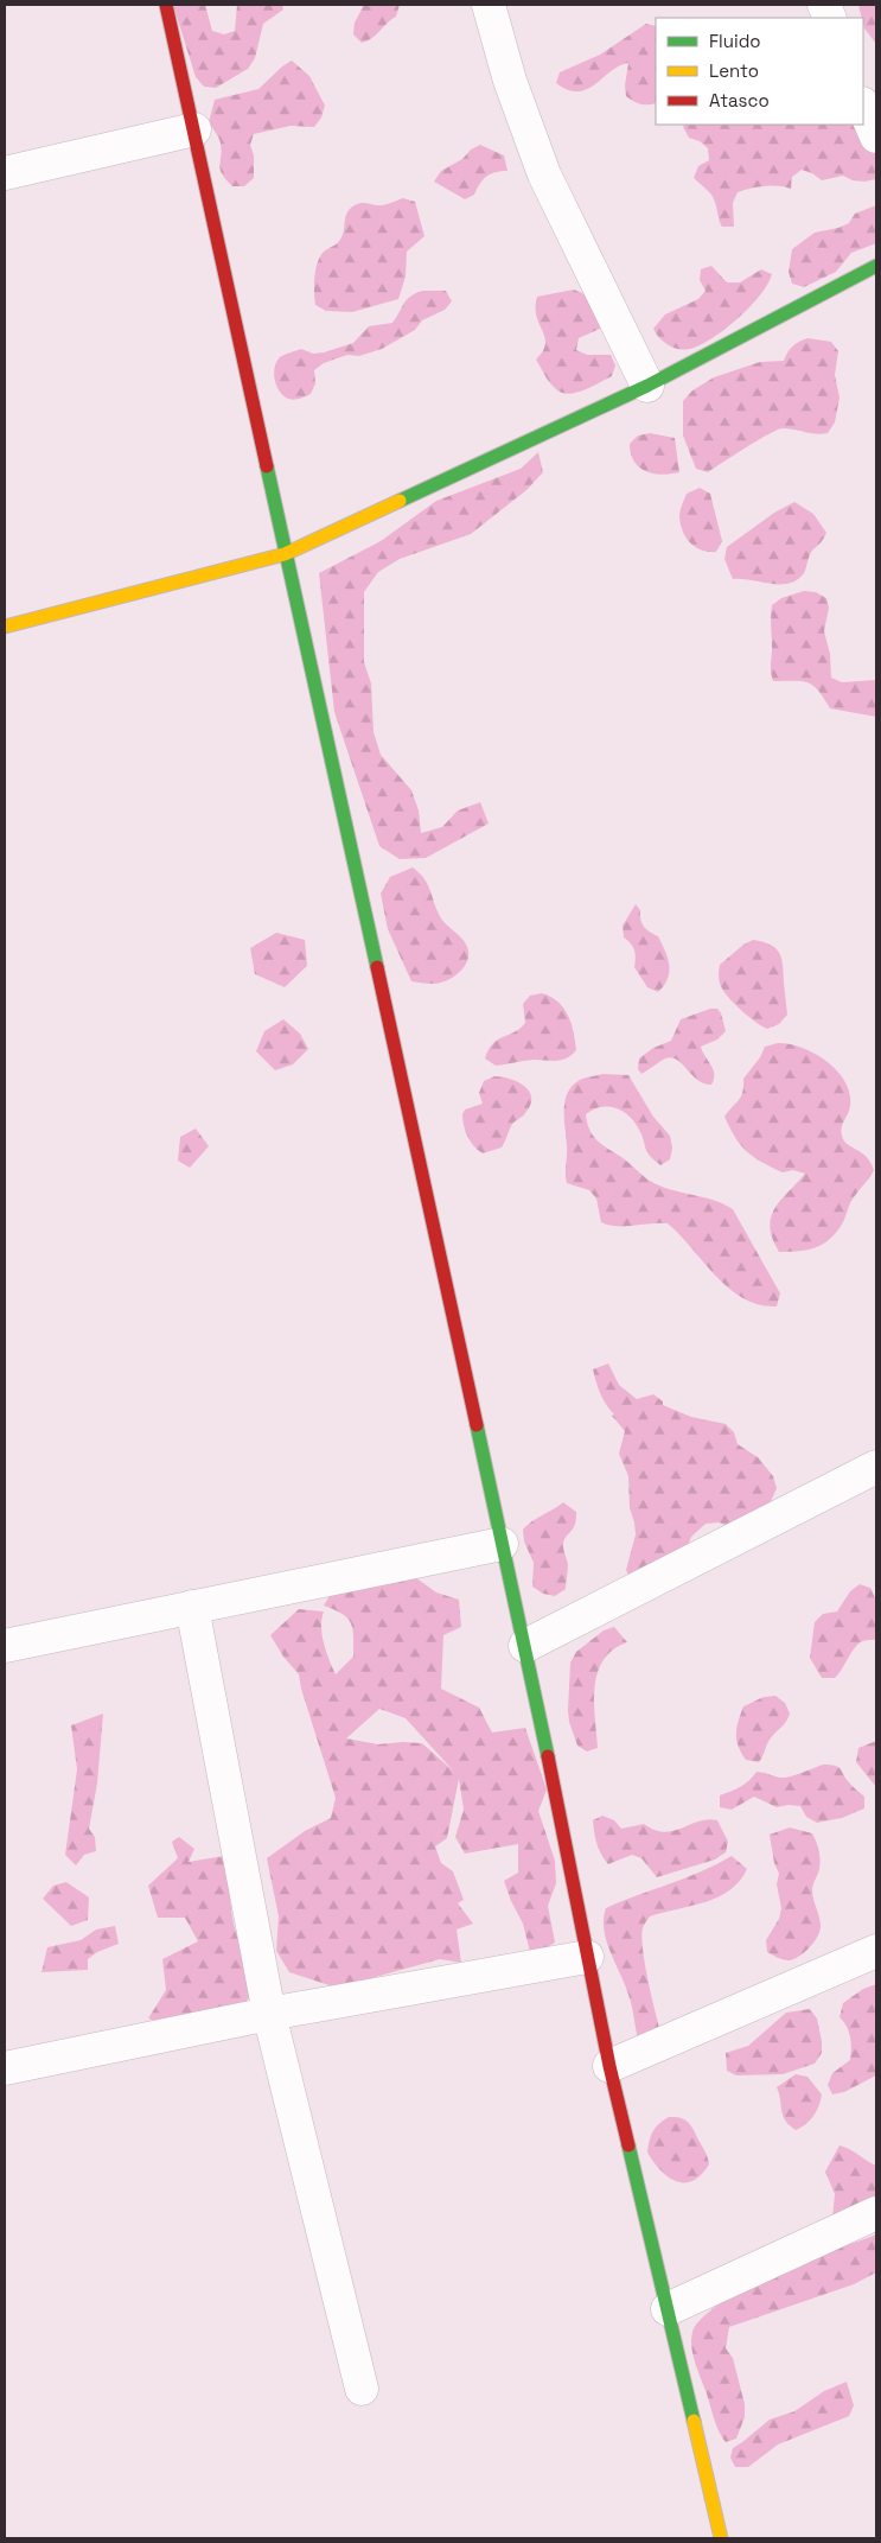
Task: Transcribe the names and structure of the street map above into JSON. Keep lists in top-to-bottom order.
{
  "legend": ["Fluido", "Lento", "Atasco"]
}
